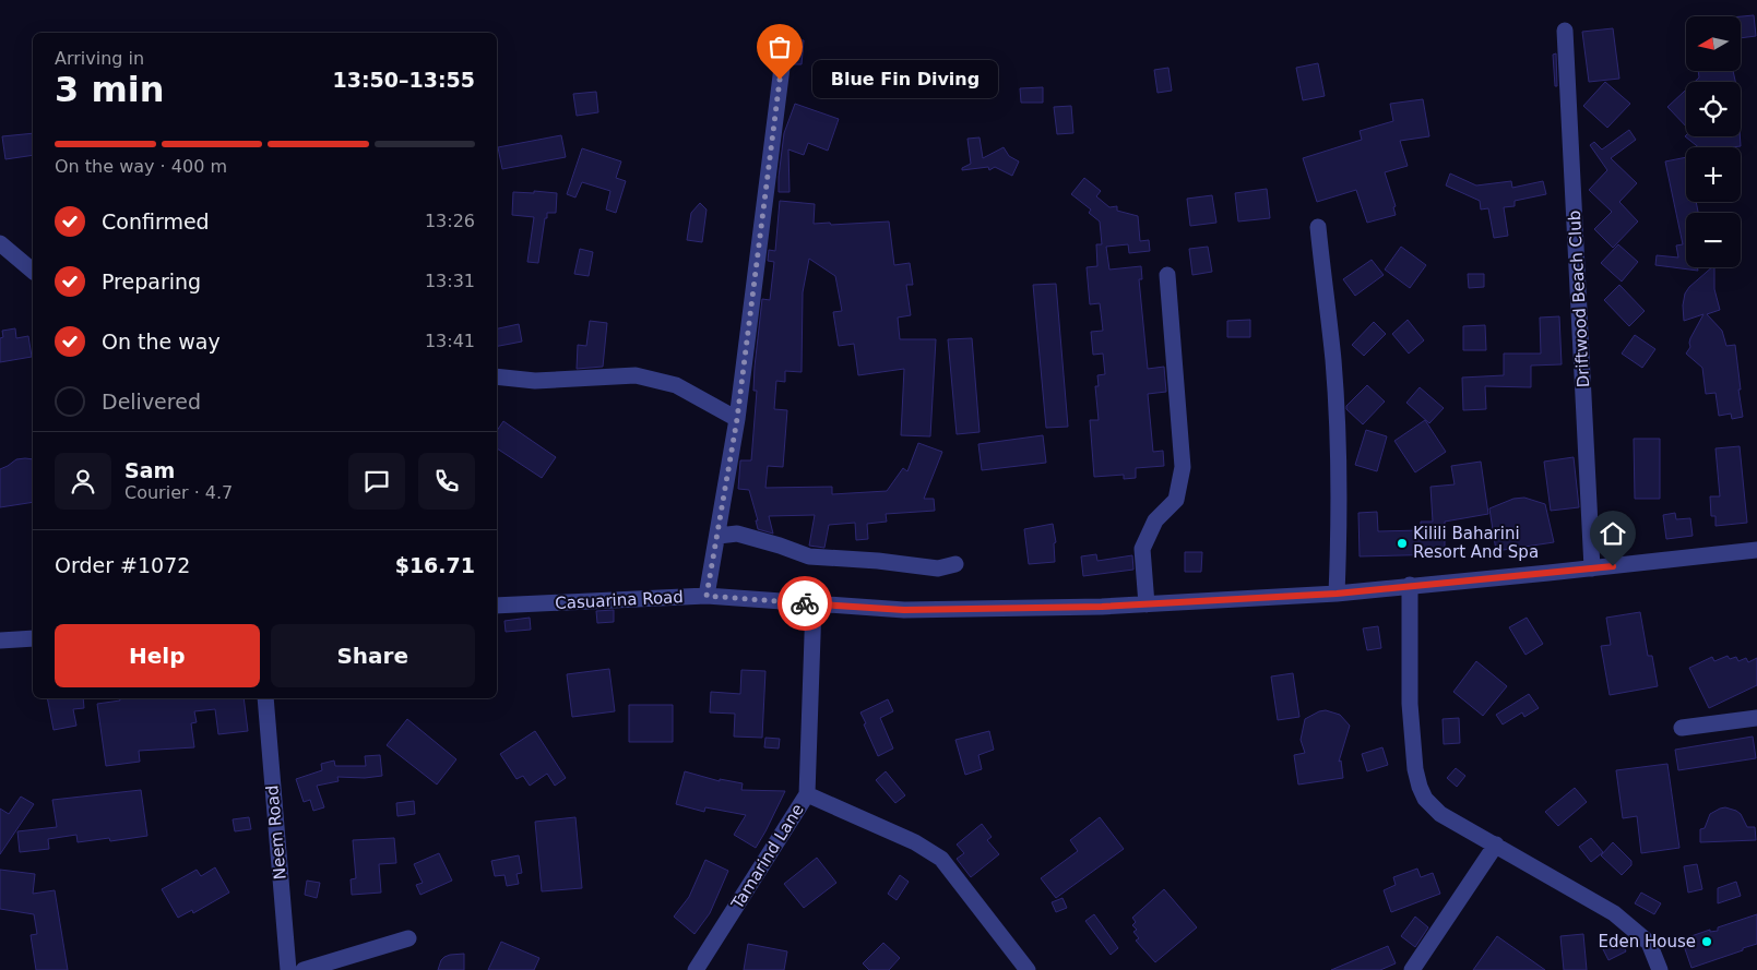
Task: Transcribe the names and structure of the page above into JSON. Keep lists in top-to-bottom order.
{
  "streets": {
    "street": [
      "Driftwood Beach Club",
      "Casuarina Road",
      "Neem Road",
      "Tamarind Lane"
    ]
  },
  "crossings": [
    ["Driftwood Beach Club", "Casuarina Road"],
    ["Casuarina Road", "Tamarind Lane"]
  ],
  "places": ["Blue Fin Diving", "Kilili Baharini Resort And Spa", "Eden House"],
  "north": "left",
  "page": {
    "map_buttons": ["+", "−"],
    "heading": ["3 min", "Arriving in", "13:50–13:55"],
    "panel": [
      "Sam",
      "Courier · 4.7",
      "Order #1072",
      "$16.71"
    ],
    "bubble": "Blue Fin Diving",
    "bar": "On the way · 400 m",
    "list": [
      ["Confirmed", "13:26"],
      ["Preparing", "13:31"],
      ["On the way", "13:41"],
      "Delivered"
    ],
    "buttons": ["Help", "Share"]
  }
}
